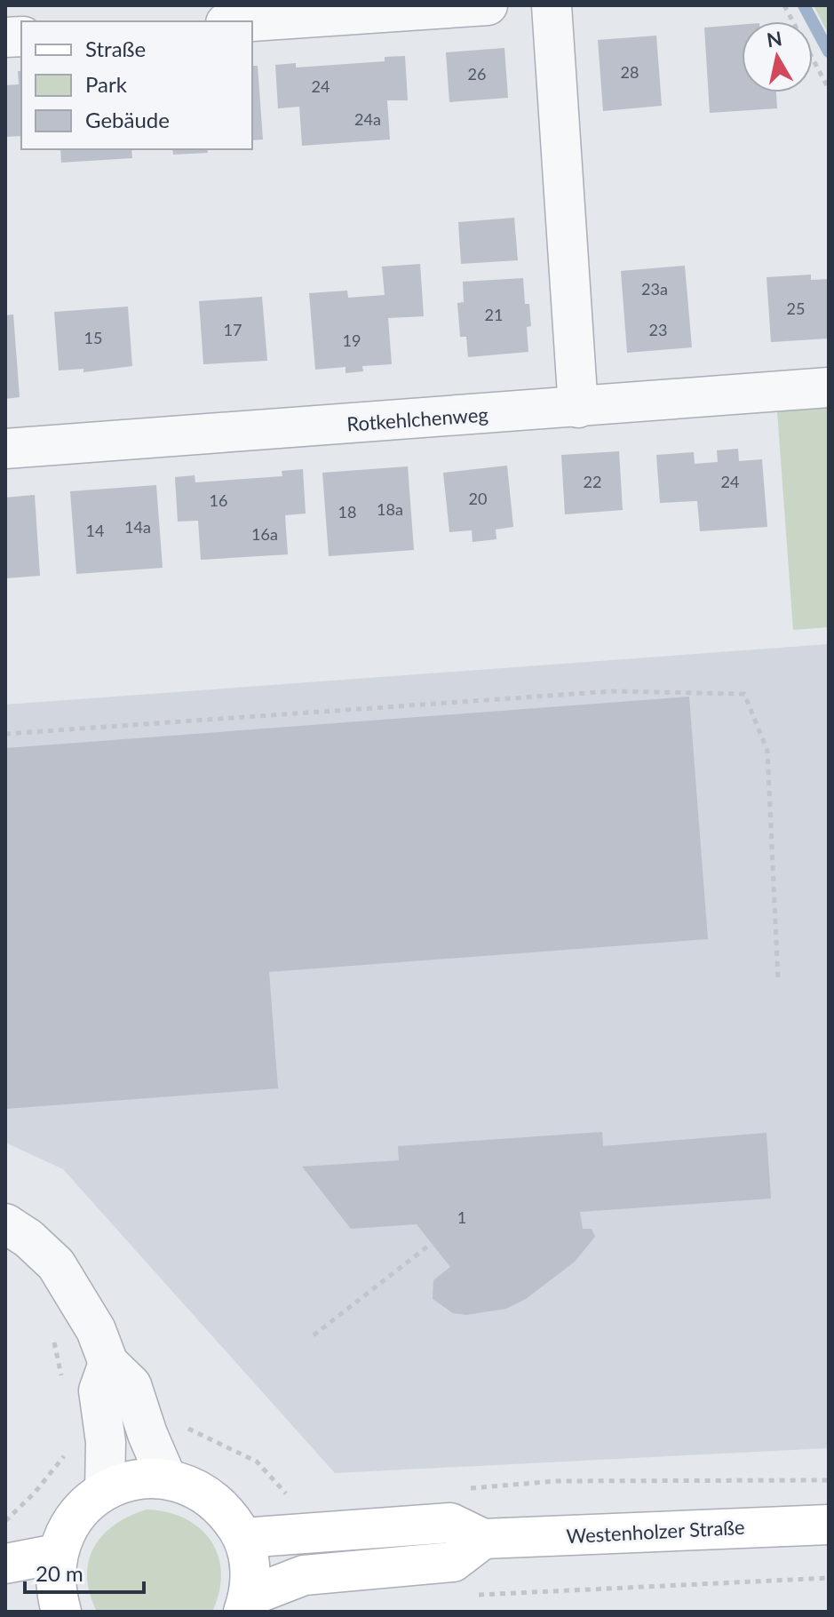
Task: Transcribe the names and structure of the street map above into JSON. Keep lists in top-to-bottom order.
{
  "streets": {
    "main road": ["Westenholzer Straße"],
    "street": ["Rotkehlchenweg"]
  },
  "house_numbers": [
    "28",
    "26",
    "24",
    "24a",
    "23a",
    "25",
    "21",
    "17",
    "23",
    "15",
    "19",
    "22",
    "24",
    "20",
    "16",
    "18a",
    "18",
    "14a",
    "14",
    "16a",
    "1"
  ],
  "legend": ["Straße", "Park", "Gebäude"],
  "scale_bar": "20 m",
  "north": "top"
}
